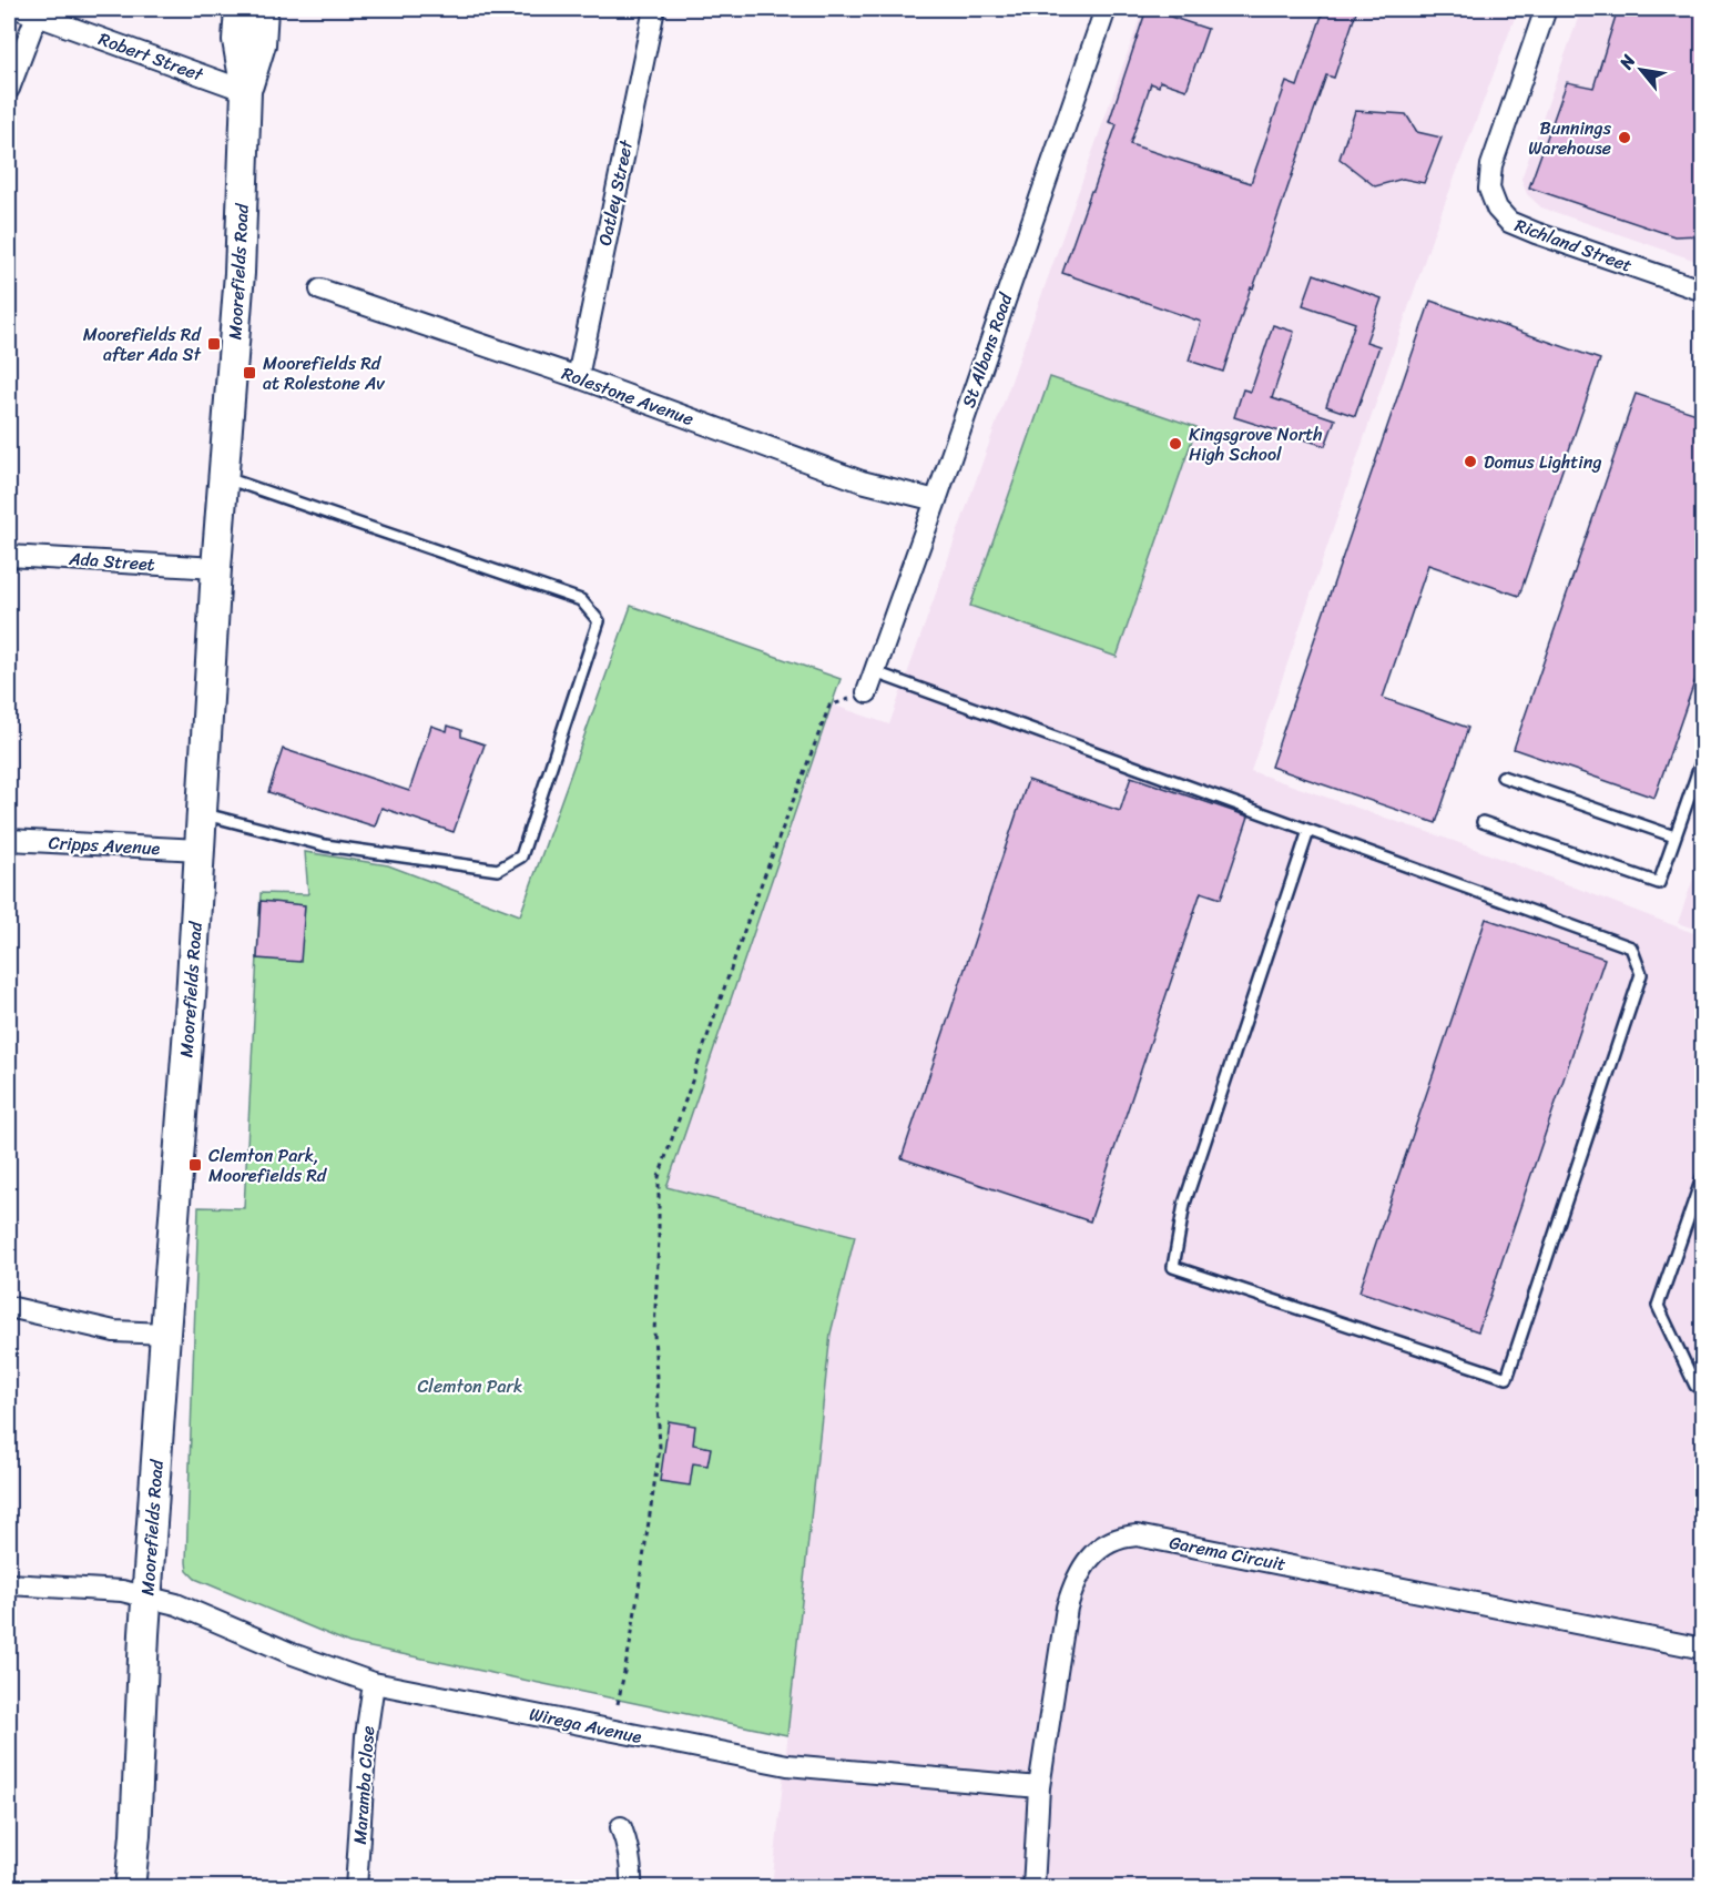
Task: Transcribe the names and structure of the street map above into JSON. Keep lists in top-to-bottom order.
{
  "streets": {
    "main road": ["Moorefields Road"],
    "street": [
      "Robert Street",
      "Oatley Street",
      "Richland Street",
      "St Albans Road",
      "Rolestone Avenue",
      "Ada Street",
      "Cripps Avenue",
      "Garema Circuit",
      "Wirega Avenue",
      "Maramba Close"
    ]
  },
  "crossings": [
    ["Robert Street", "Moorefields Road"],
    ["Oatley Street", "Rolestone Avenue"],
    ["Moorefields Road", "Ada Street"],
    ["Moorefields Road", "Cripps Avenue"],
    ["Moorefields Road", "Wirega Avenue"],
    ["St Albans Road", "Rolestone Avenue"],
    ["Garema Circuit", "Wirega Avenue"],
    ["Wirega Avenue", "Maramba Close"]
  ],
  "parks": ["Clemton Park"],
  "places": {
    "other": ["Bunnings Warehouse", "Kingsgrove North High School", "Domus Lighting"],
    "transit": ["Moorefields Rd after Ada St", "Moorefields Rd at Rolestone Av", "Clemton Park, Moorefields Rd"]
  },
  "north": "top left"
}
